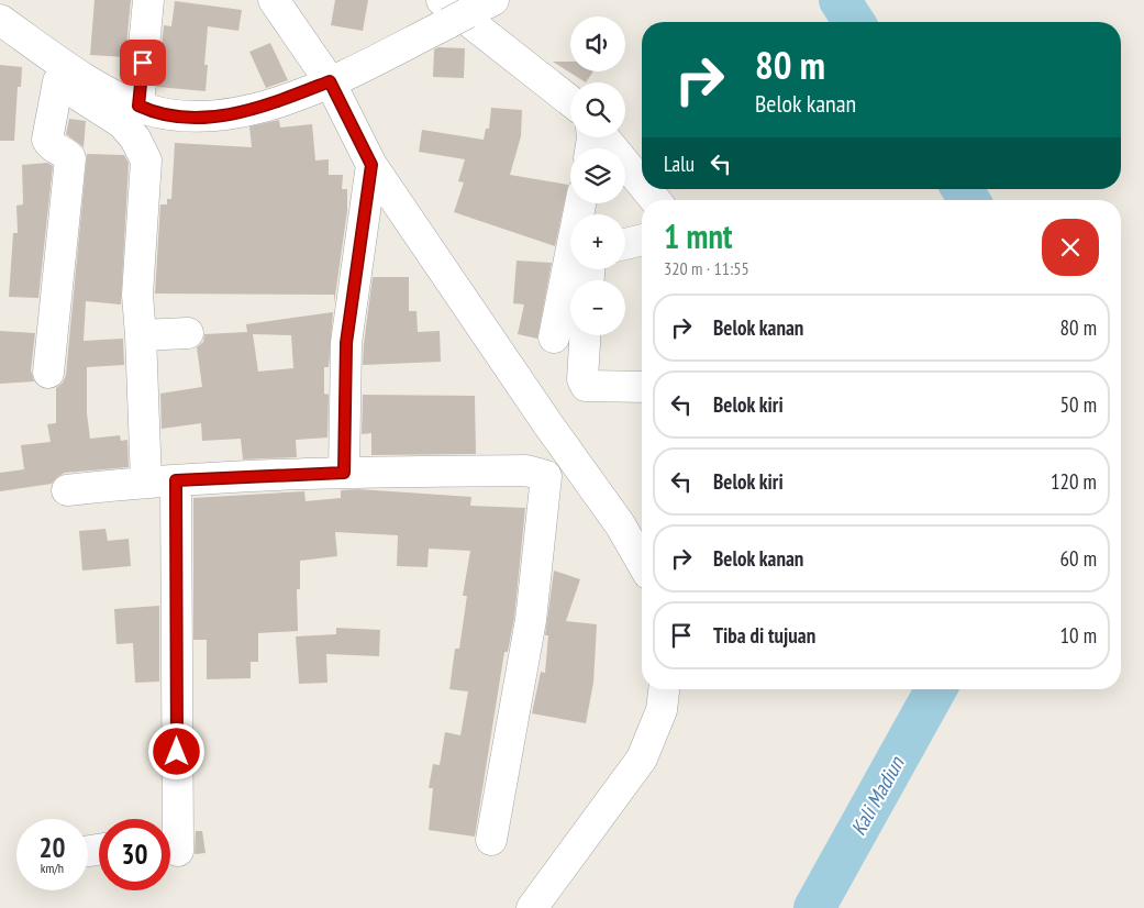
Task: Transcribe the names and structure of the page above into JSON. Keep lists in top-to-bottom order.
{
  "water": ["Kali Madiun"],
  "page": {
    "map_buttons": ["+", "−"],
    "turn": ["80 m", "Belok kanan"],
    "then": "Lalu",
    "heading": ["1 mnt", "320 m · 11:55"],
    "list": [
      {
        "name": "Belok kanan",
        "value": "80 m"
      },
      {
        "name": "Belok kiri",
        "value": "50 m"
      },
      {
        "name": "Belok kiri",
        "value": "120 m"
      },
      {
        "name": "Belok kanan",
        "value": "60 m"
      },
      {
        "name": "Tiba di tujuan",
        "value": "10 m"
      }
    ],
    "speed": "20 km/h",
    "limit": "30"
  }
}
